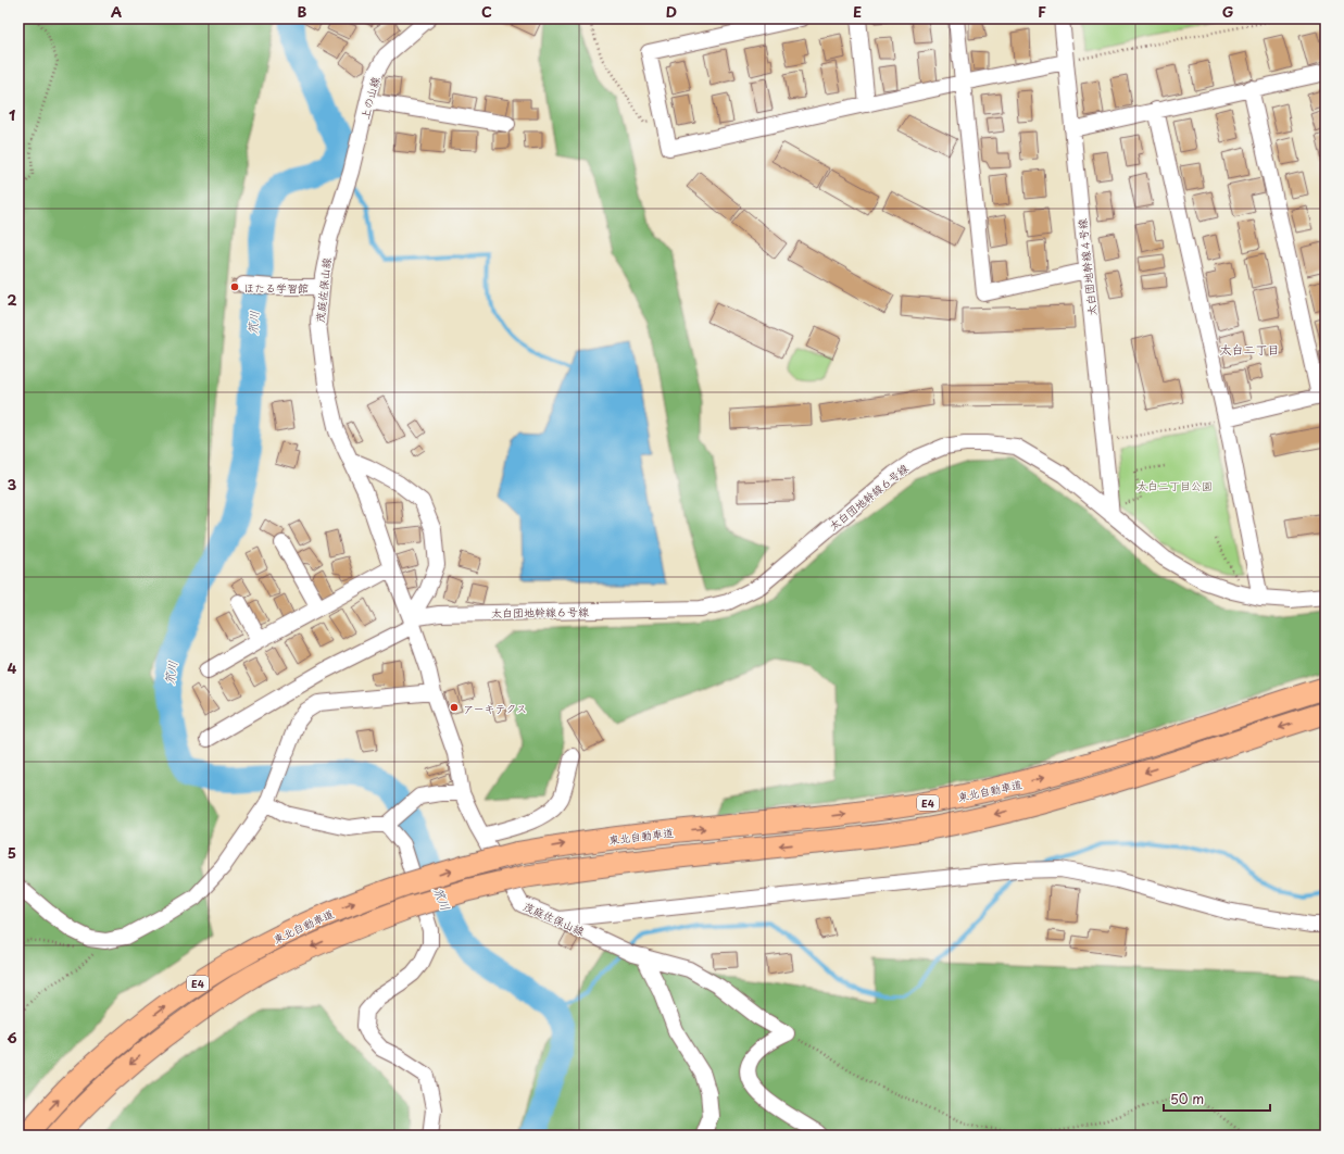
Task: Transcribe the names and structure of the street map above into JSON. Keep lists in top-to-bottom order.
{
  "streets": {
    "highway": ["東北自動車道", "E4"],
    "street": [
      "上の山線",
      "太白団地幹線４号線",
      "茂庭佐保山線",
      "太白団地幹線６号線"
    ]
  },
  "crossings": [
    ["上の山線", "茂庭佐保山線"],
    ["太白団地幹線４号線", "太白団地幹線６号線"],
    ["茂庭佐保山線", "太白団地幹線６号線"]
  ],
  "districts": ["太白二丁目"],
  "water": ["笊川"],
  "parks": ["太白二丁目公園"],
  "places": ["ほたる学習館", "アーキテクス"],
  "scale_bar": "50 m",
  "grid": {
    "columns": [
      "A",
      "B",
      "C",
      "D",
      "E",
      "F",
      "G"
    ],
    "rows": [
      "1",
      "2",
      "3",
      "4",
      "5",
      "6"
    ]
  }
}
